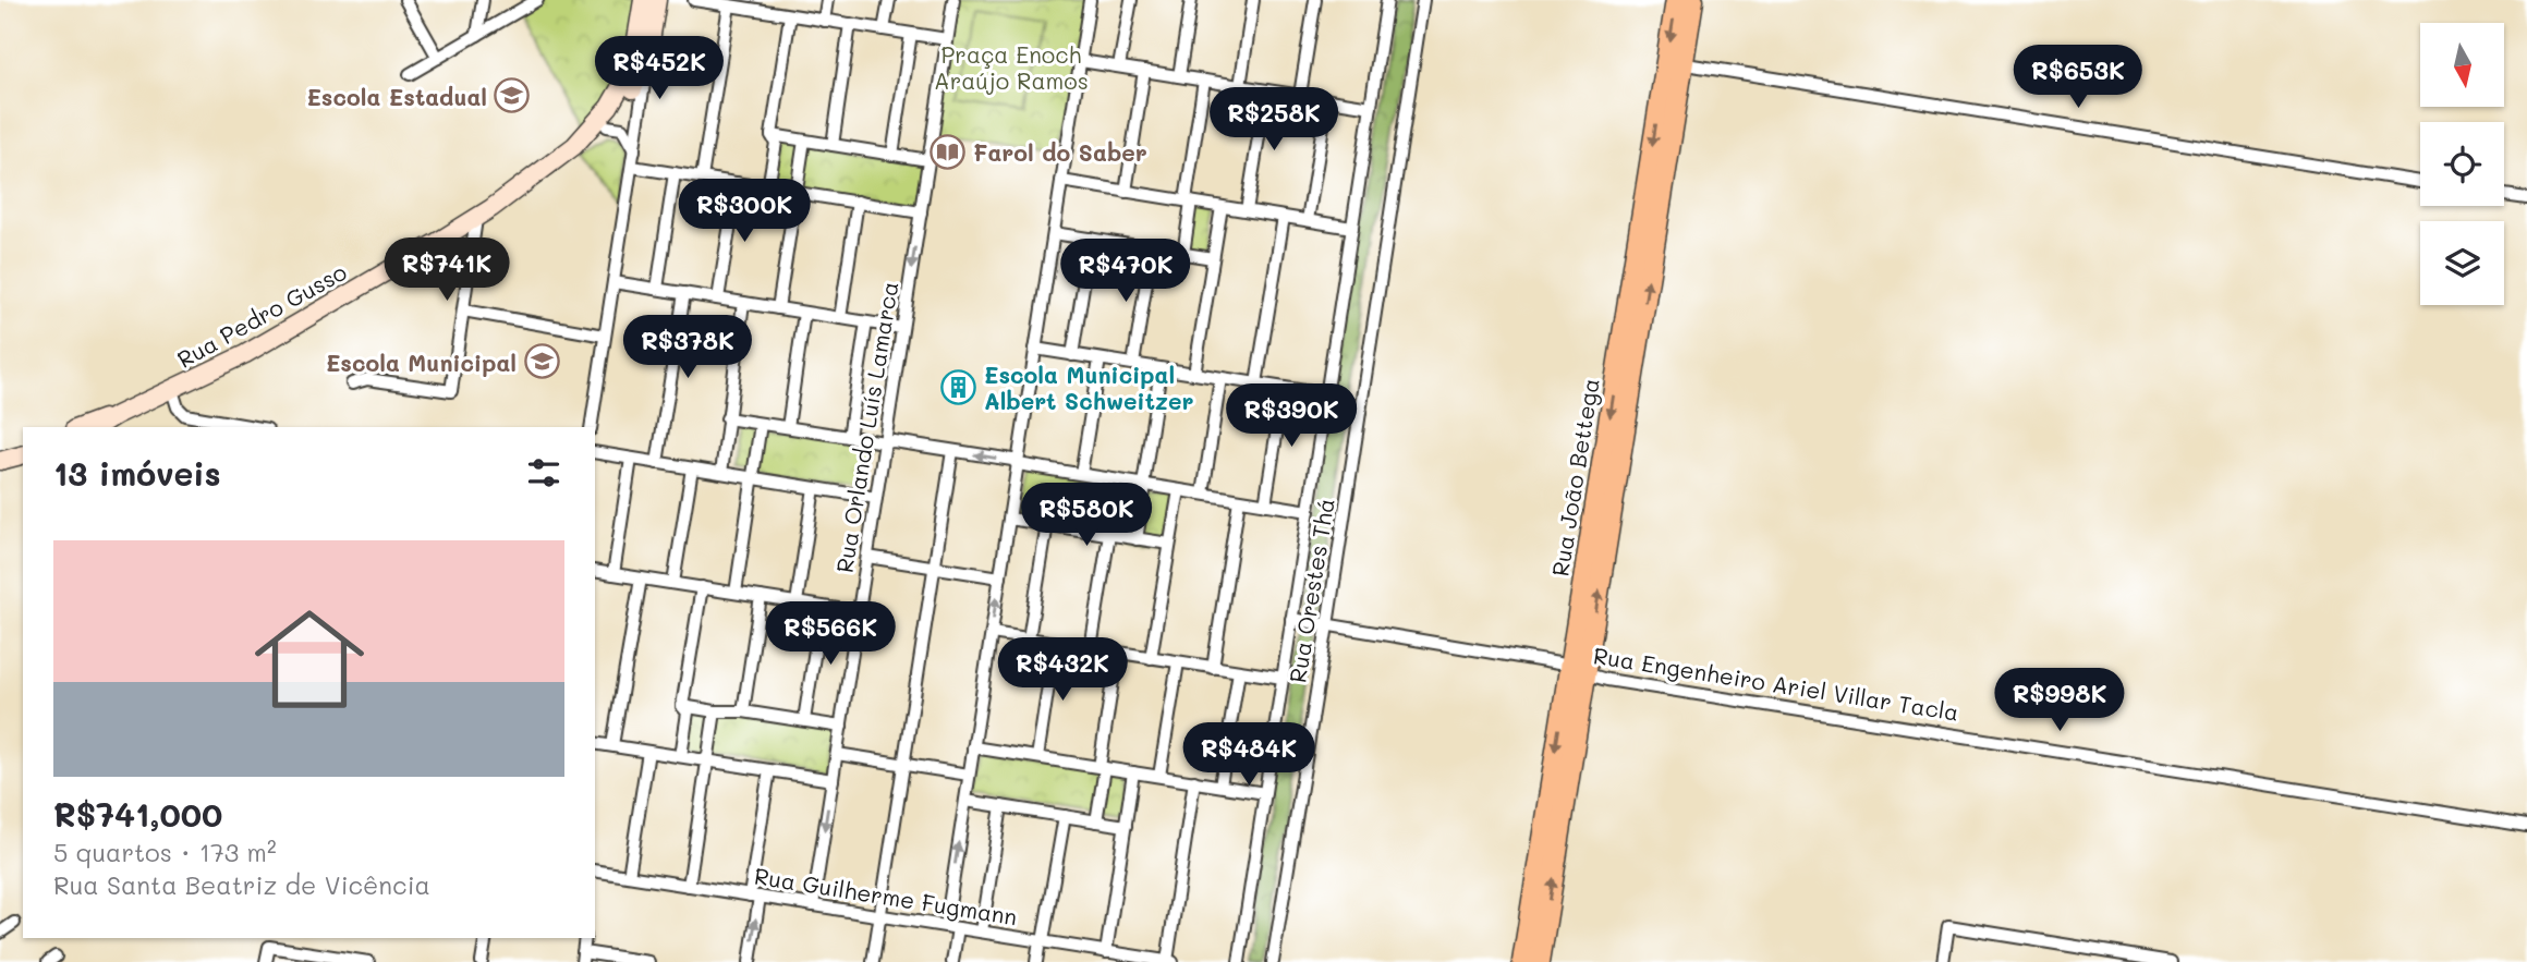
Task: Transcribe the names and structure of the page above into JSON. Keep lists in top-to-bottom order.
{
  "streets": {
    "main road": ["Rua Pedro Gusso", "Rua João Bettega"],
    "street": [
      "Rua Orlando Luís Lamarca",
      "Rua Orestes Thá",
      "Rua Engenheiro Ariel Villar Tacla",
      "Rua Guilherme Fugmann"
    ]
  },
  "crossings": [
    ["Rua Orlando Luís Lamarca", "Rua Guilherme Fugmann"],
    ["Rua João Bettega", "Rua Engenheiro Ariel Villar Tacla"],
    ["Rua Orestes Thá", "Rua Engenheiro Ariel Villar Tacla"]
  ],
  "parks": ["Praça Enoch Araújo Ramos"],
  "places": {
    "school or university": ["Escola Estadual", "Escola Municipal"],
    "library": ["Farol do Saber"],
    "building": ["Escola Municipal Albert Schweitzer"]
  },
  "north": "bottom",
  "page": {
    "price": [
      "R$452K",
      "R$653K",
      "R$258K",
      "R$300K",
      "R$741K",
      "R$470K",
      "R$378K",
      "R$390K",
      "R$580K",
      "R$566K",
      "R$432K",
      "R$998K",
      "R$484K"
    ],
    "heading": "13 imóveis",
    "list": [
      {
        "name": "R$741,000",
        "note": "5 quartos · 173 m² · Rua Santa Beatriz de Vicência"
      }
    ]
  }
}
